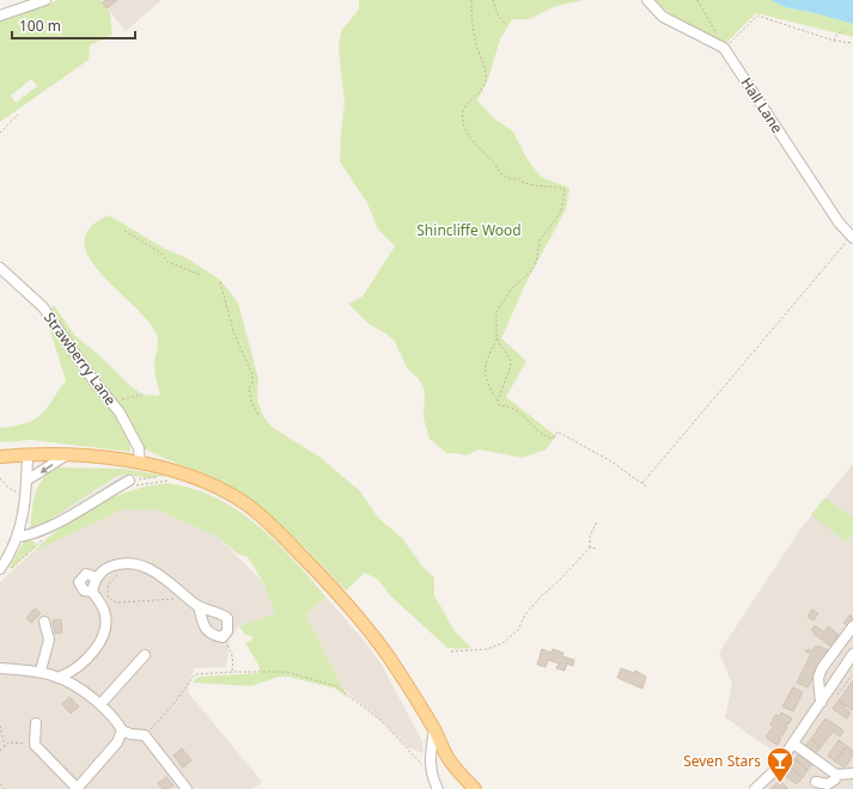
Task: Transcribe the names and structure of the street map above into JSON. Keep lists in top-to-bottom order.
{
  "streets": {
    "street": ["Hall Lane", "Strawberry Lane"]
  },
  "parks": ["Shincliffe Wood"],
  "places": {
    "bar": ["Seven Stars"]
  },
  "scale_bar": "100 m"
}
